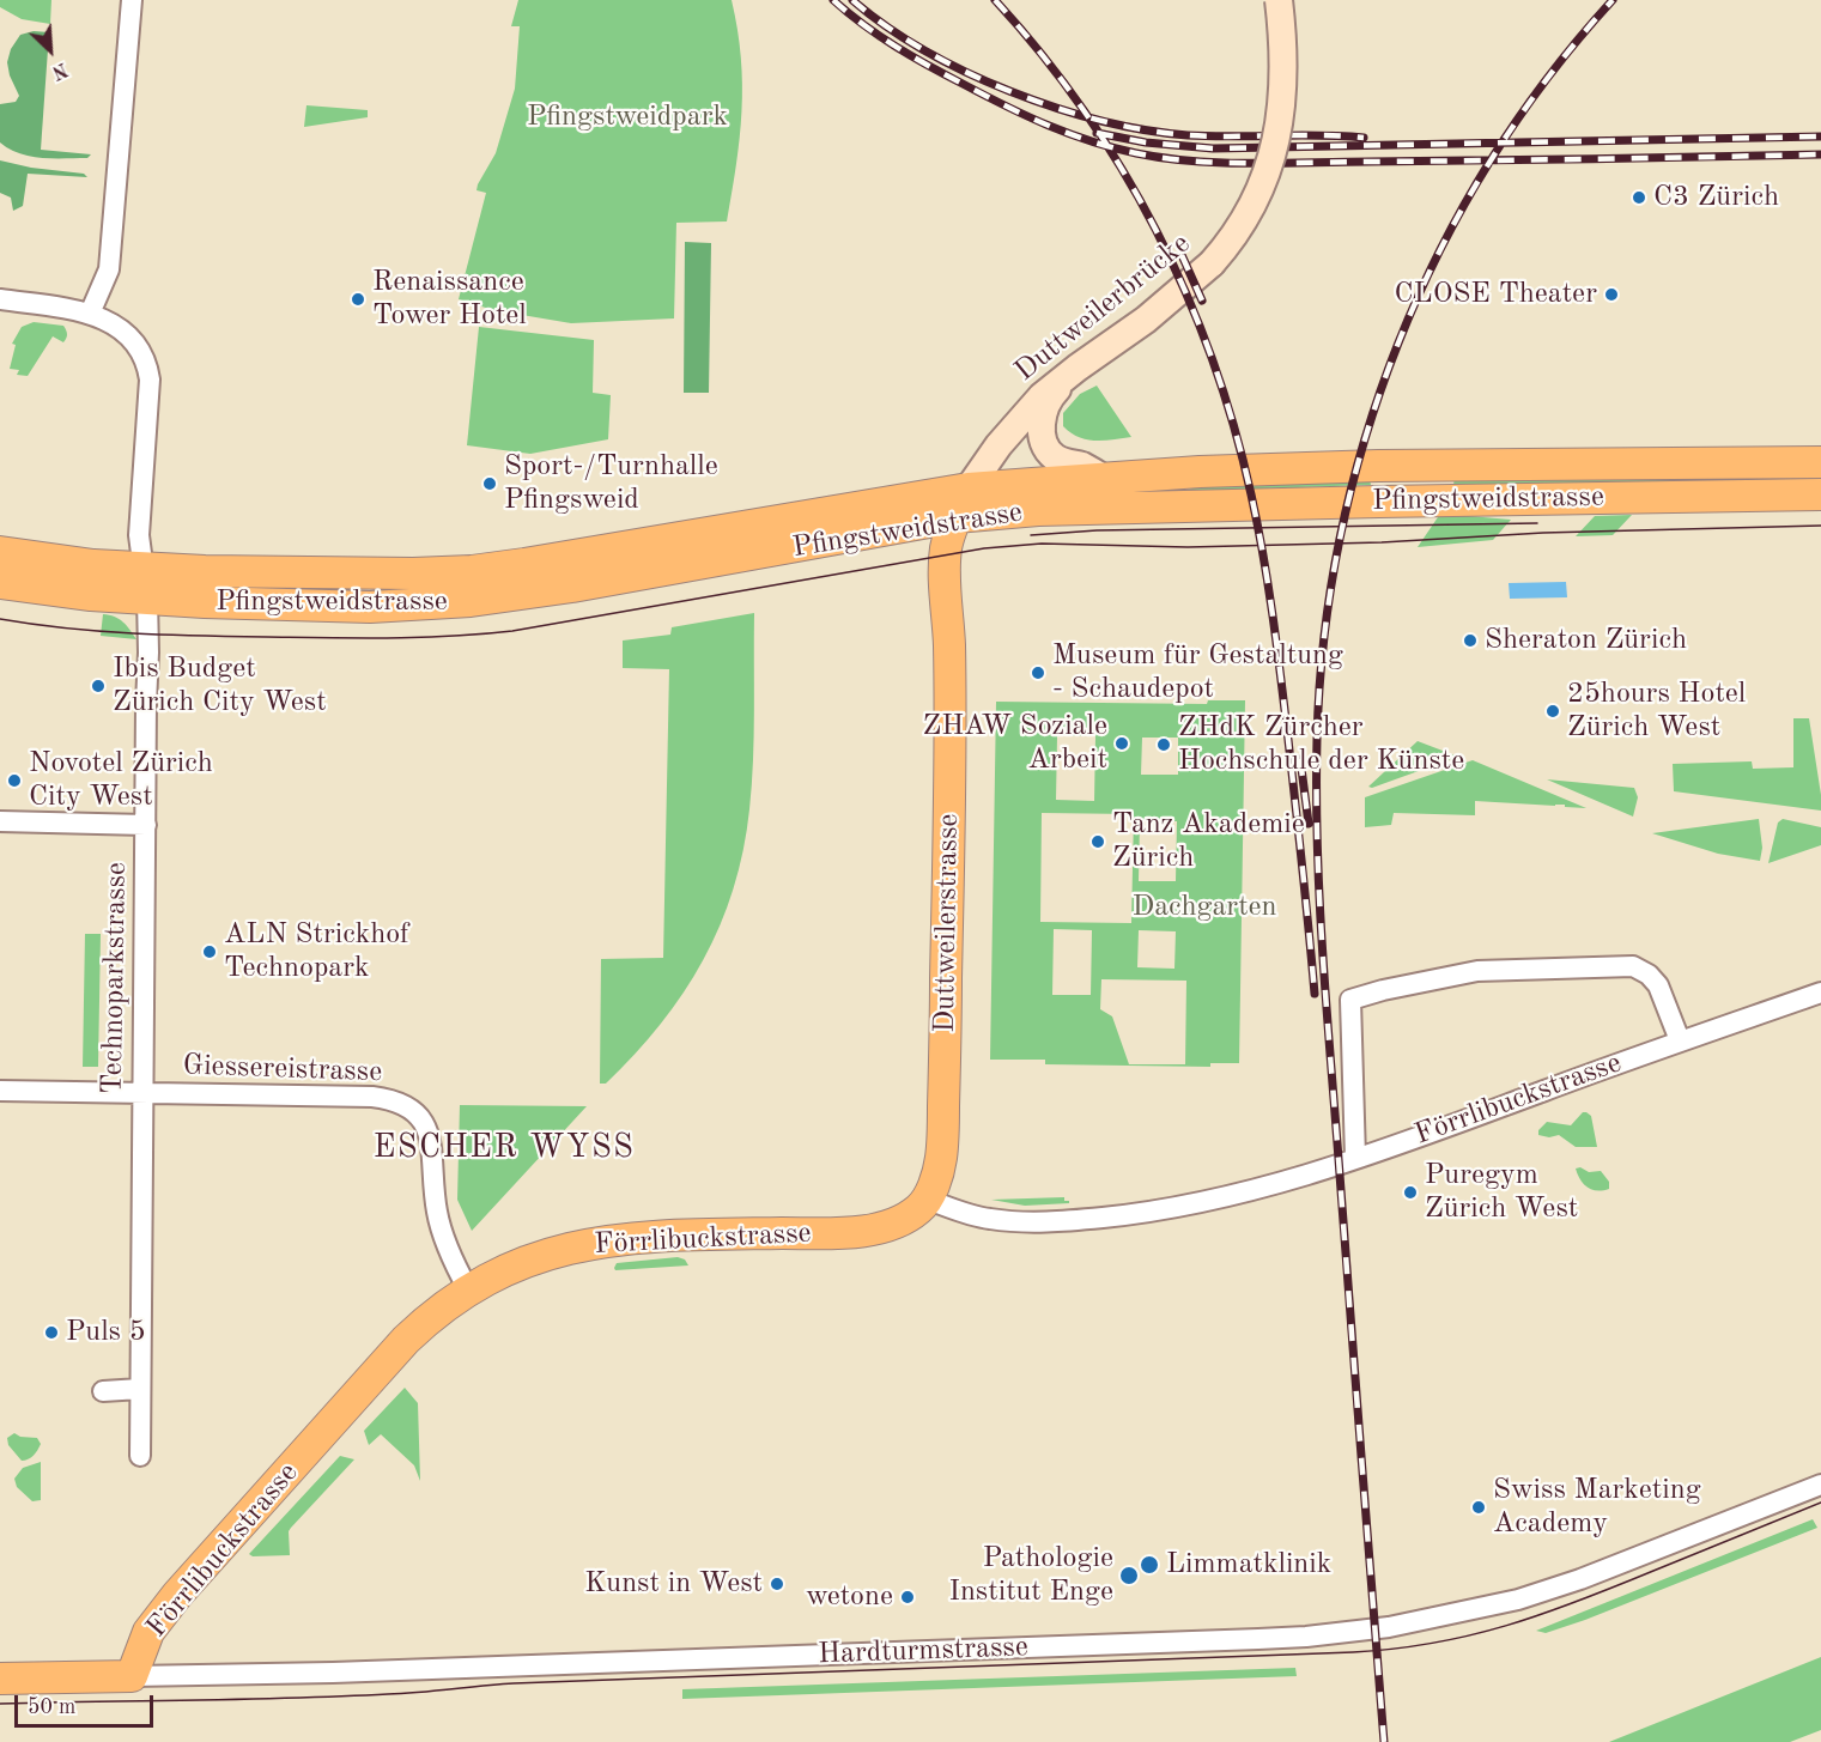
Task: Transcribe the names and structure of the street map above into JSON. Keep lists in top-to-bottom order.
{
  "streets": {
    "main road": [
      "Pfingstweidstrasse",
      "Duttweilerstrasse",
      "Förrlibuckstrasse",
      "Hardturmstrasse"
    ],
    "street": ["Duttweilerbrücke", "Technoparkstrasse", "Giessereistrasse"]
  },
  "crossings": [
    ["Duttweilerbrücke", "Pfingstweidstrasse"],
    ["Duttweilerbrücke", "Duttweilerstrasse"],
    ["Pfingstweidstrasse", "Duttweilerstrasse"],
    ["Pfingstweidstrasse", "Technoparkstrasse"],
    ["Duttweilerstrasse", "Förrlibuckstrasse"],
    ["Technoparkstrasse", "Giessereistrasse"],
    ["Giessereistrasse", "Förrlibuckstrasse"],
    ["Förrlibuckstrasse", "Hardturmstrasse"]
  ],
  "districts": ["ESCHER WYSS"],
  "parks": ["Pfingstweidpark", "Dachgarten"],
  "places": [
    "C3 Zürich",
    "CLOSE Theater",
    "Renaissance Tower Hotel",
    "Sport-/Turnhalle Pfingsweid",
    "Sheraton Zürich",
    "Museum für Gestaltung - Schaudepot",
    "Ibis Budget Zürich City West",
    "25hours Hotel Zürich West",
    "ZHAW Soziale Arbeit",
    "ZHdK Zürcher Hochschule der Künste",
    "Novotel Zürich City West",
    "Tanz Akademie Zürich",
    "ALN Strickhof Technopark",
    "Puregym Zürich West",
    "Puls 5",
    "Swiss Marketing Academy",
    "Limmatklinik",
    "Pathologie Institut Enge",
    "Kunst in West",
    "wetone"
  ],
  "scale_bar": "50 m",
  "north": "bottom right"
}
